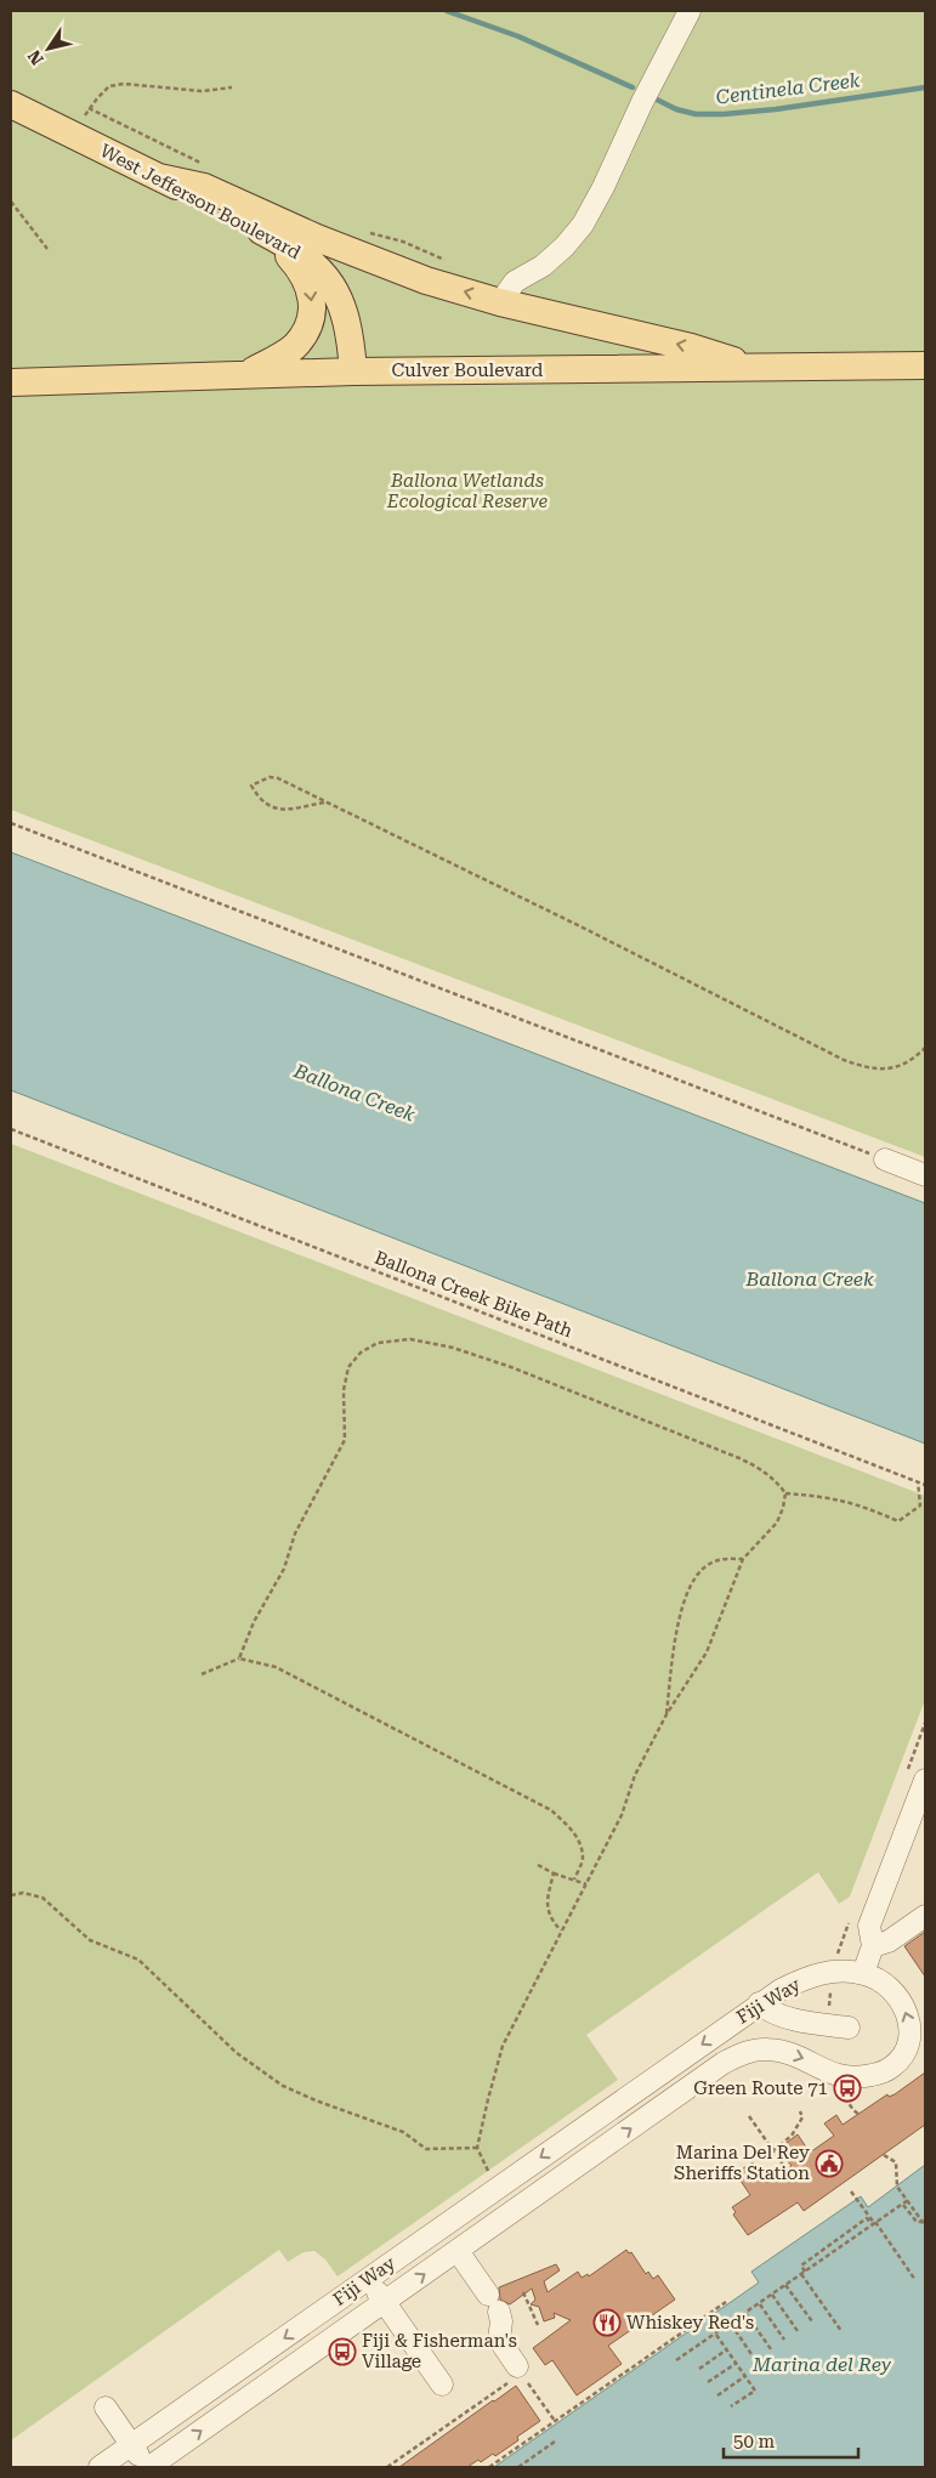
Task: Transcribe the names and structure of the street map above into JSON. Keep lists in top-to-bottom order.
{
  "streets": {
    "main road": ["West Jefferson Boulevard", "Culver Boulevard"],
    "street": ["Fiji Way"],
    "path": ["Ballona Creek Bike Path"]
  },
  "crossings": [
    ["West Jefferson Boulevard", "Culver Boulevard"]
  ],
  "water": ["Centinela Creek", "Ballona Creek", "Marina del Rey"],
  "parks": ["Ballona Wetlands Ecological Reserve"],
  "places": {
    "bus stop": ["Green Route 71", "Fiji & Fisherman's Village"],
    "public building": ["Marina Del Rey Sheriffs Station"],
    "restaurant": ["Whiskey Red's"]
  },
  "scale_bar": "50 m",
  "north": "bottom left"
}
